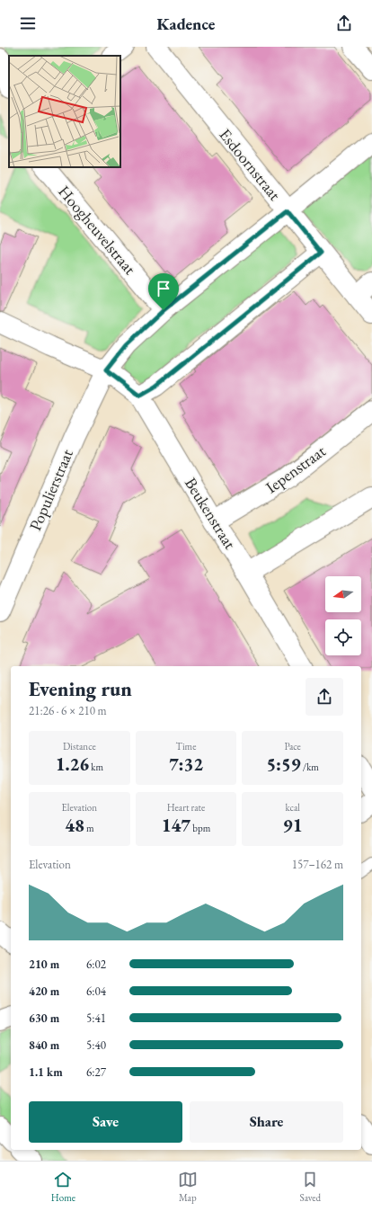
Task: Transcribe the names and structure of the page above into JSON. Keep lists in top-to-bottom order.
{
  "streets": {
    "street": [
      "Esdoornstraat",
      "Hoogheuvelstraat",
      "Iepenstraat",
      "Populierstraat",
      "Beukenstraat"
    ]
  },
  "crossings": [
    ["Esdoornstraat", "Populierstraat"],
    ["Hoogheuvelstraat", "Populierstraat"],
    ["Iepenstraat", "Beukenstraat"],
    ["Populierstraat", "Beukenstraat"]
  ],
  "north": "left",
  "page": {
    "header": "Kadence",
    "heading": ["Evening run", "21:26 · 6 × 210 m"],
    "stats": [
      ["Distance", "1.26 km"],
      ["Time", "7:32"],
      ["Pace", "5:59 /km"],
      ["Elevation", "48 m"],
      ["Heart rate", "147 bpm"],
      ["kcal", "91"]
    ],
    "chart": ["Elevation", "157–162 m"],
    "list": [
      {
        "name": "210 m",
        "note": "6:02"
      },
      {
        "name": "420 m",
        "note": "6:04"
      },
      {
        "name": "630 m",
        "note": "5:41"
      },
      {
        "name": "840 m",
        "note": "5:40"
      },
      {
        "name": "1.1 km",
        "note": "6:27"
      }
    ],
    "buttons": ["Save", "Share"],
    "tabs": ["Home", "Map", "Saved"]
  }
}
